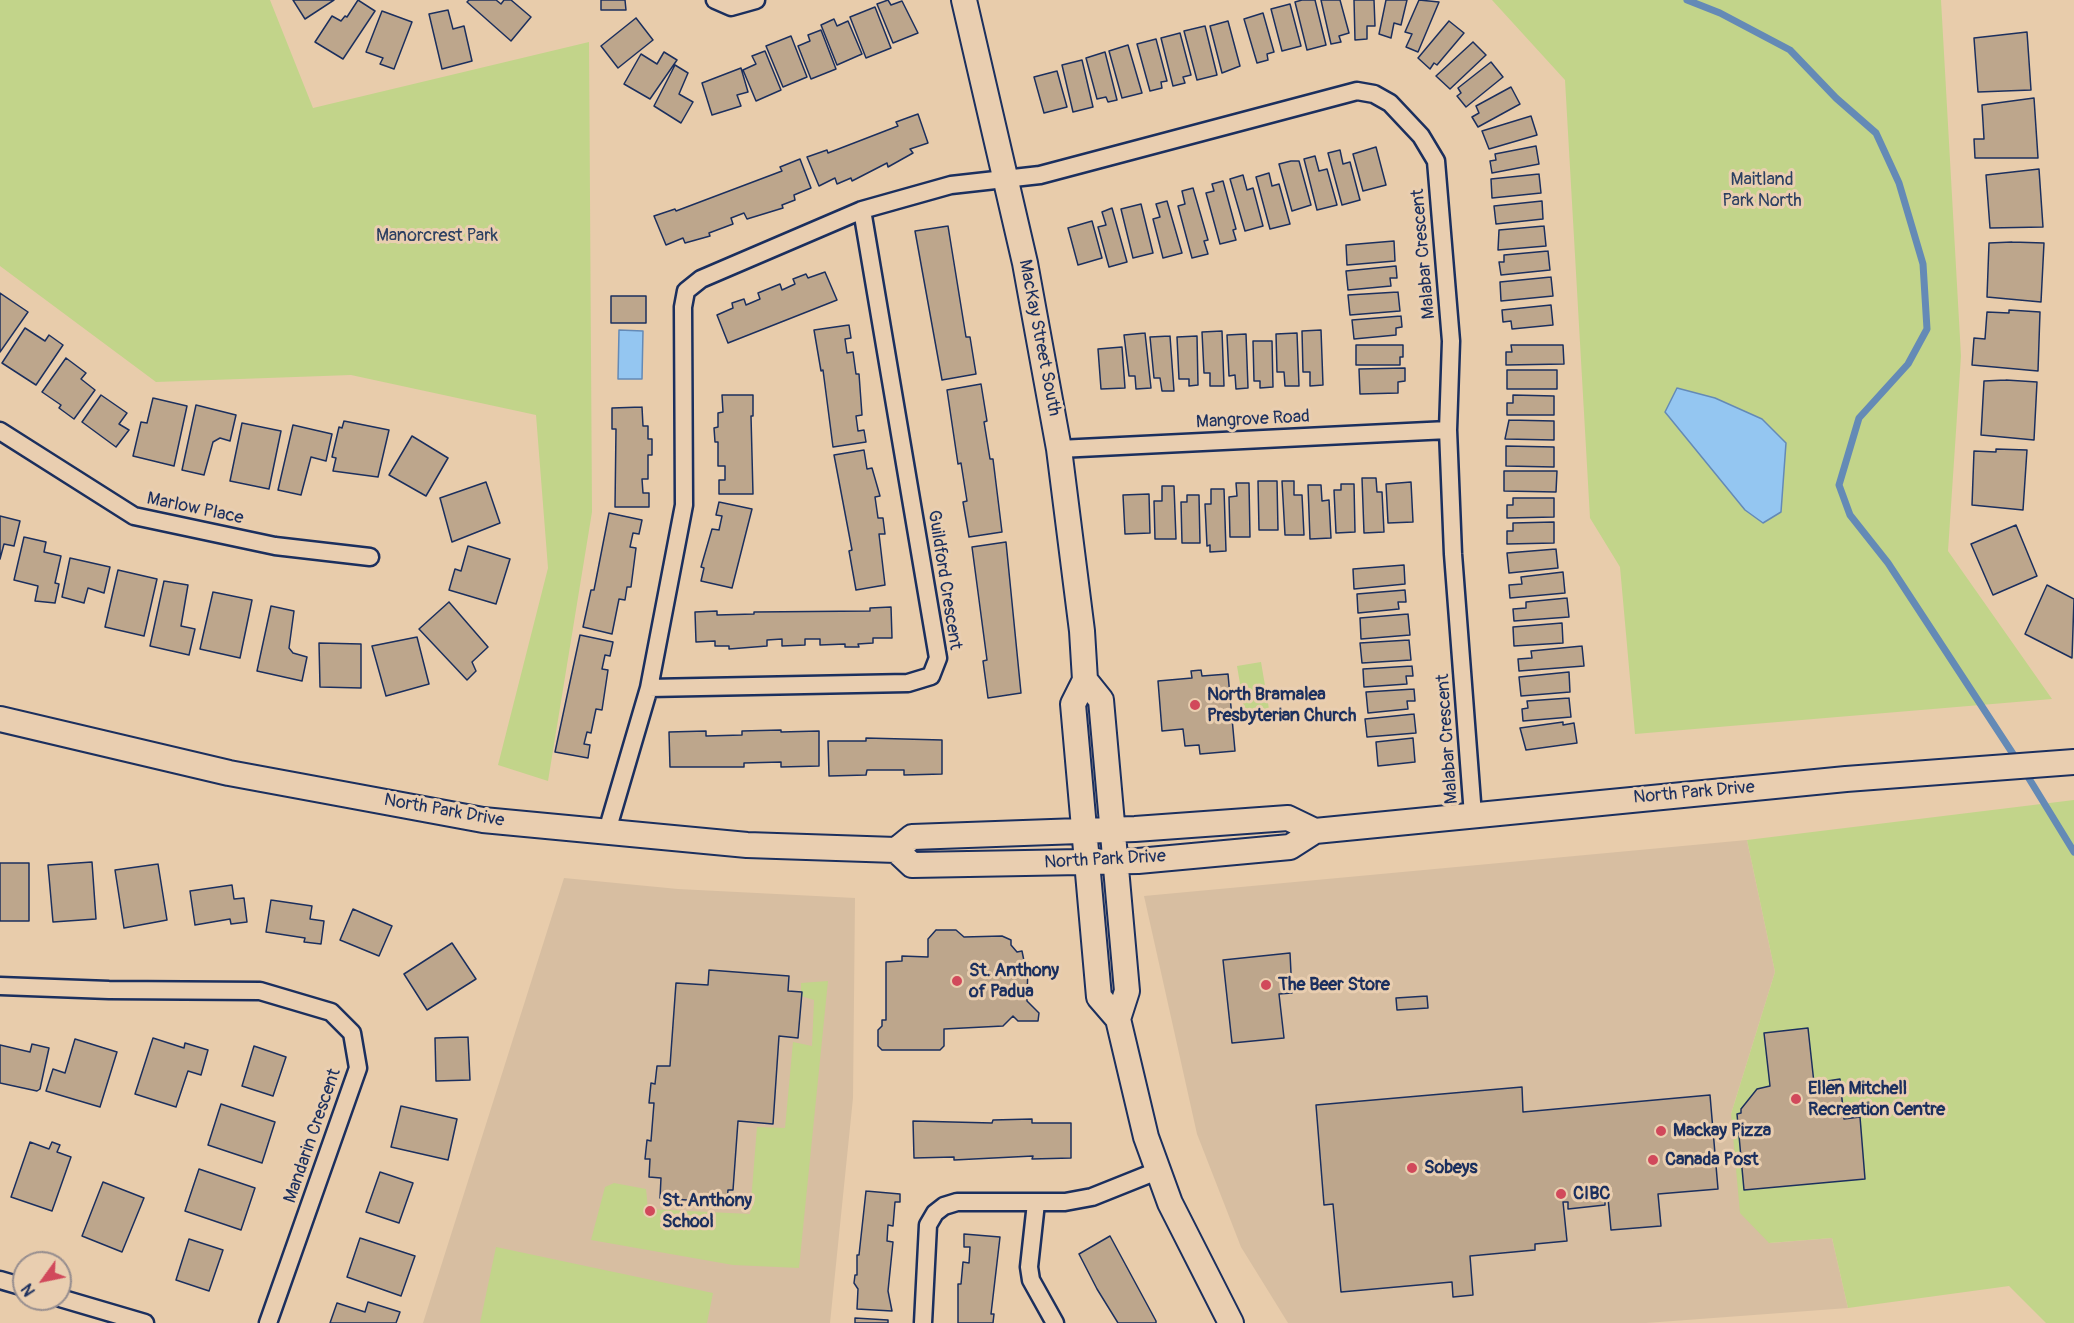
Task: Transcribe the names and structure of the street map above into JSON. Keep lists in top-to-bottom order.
{
  "streets": {
    "main road": ["MacKay Street South", "North Park Drive"],
    "street": [
      "Malabar Crescent",
      "Mangrove Road",
      "Marlow Place",
      "Guildford Crescent",
      "Mandarin Crescent"
    ]
  },
  "crossings": [
    ["Malabar Crescent", "MacKay Street South"],
    ["Malabar Crescent", "Mangrove Road"],
    ["Malabar Crescent", "North Park Drive"],
    ["MacKay Street South", "Mangrove Road"],
    ["MacKay Street South", "North Park Drive"]
  ],
  "parks": ["Maitland Park North", "Manorcrest Park"],
  "places": [
    "North Bramalea Presbyterian Church",
    "St. Anthony of Padua",
    "The Beer Store",
    "Ellen Mitchell Recreation Centre",
    "Mackay Pizza",
    "Canada Post",
    "Sobeys",
    "CIBC",
    "St. Anthony School"
  ],
  "north": "bottom left"
}
